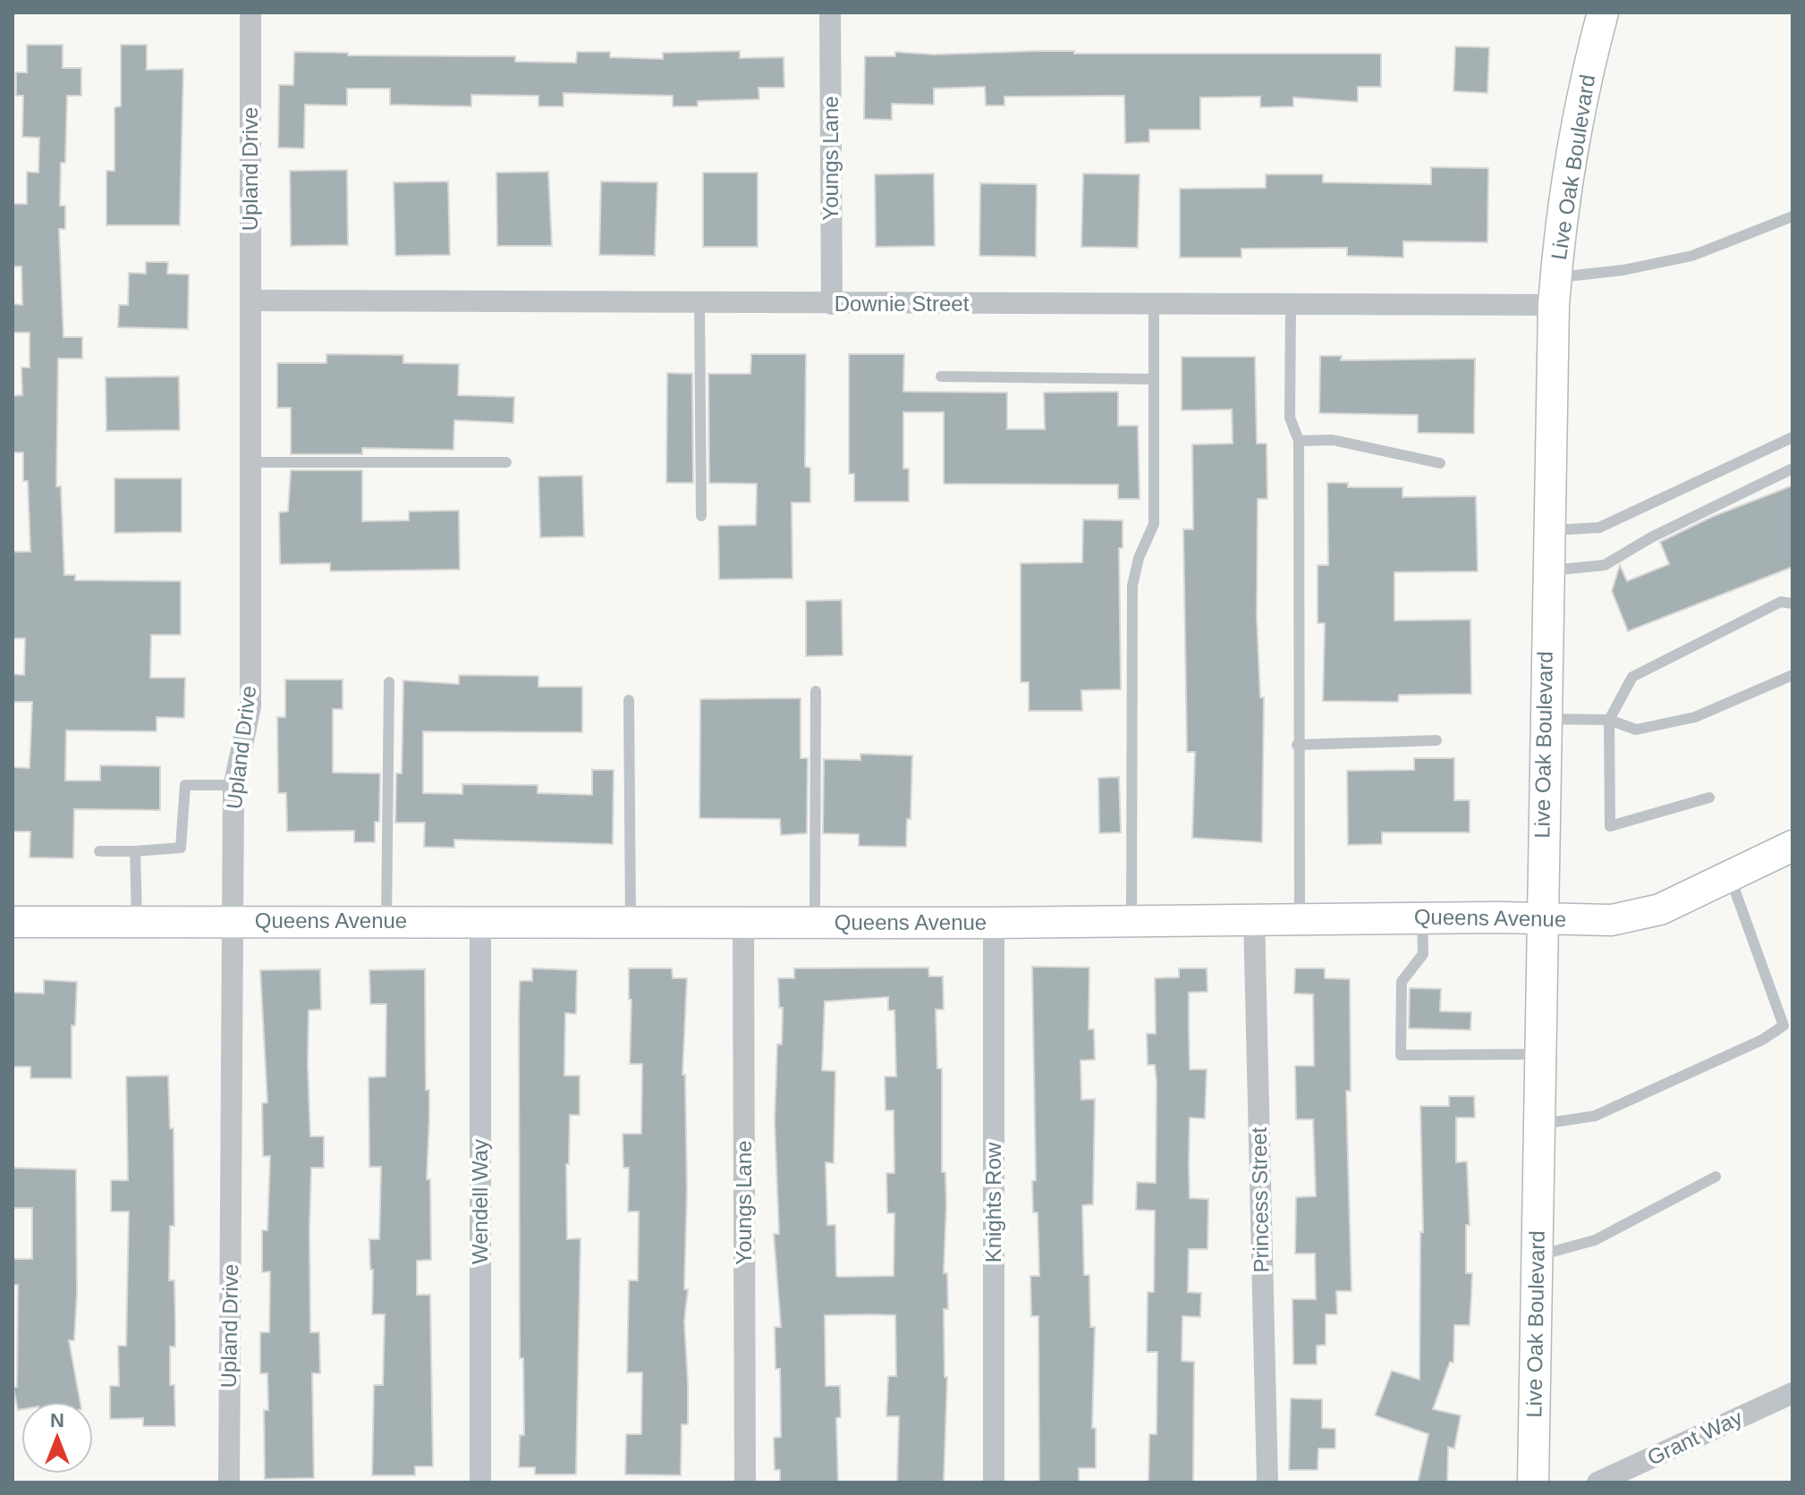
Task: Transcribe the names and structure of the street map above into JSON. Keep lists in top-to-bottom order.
{
  "streets": {
    "main road": ["Live Oak Boulevard", "Queens Avenue"],
    "street": [
      "Youngs Lane",
      "Upland Drive",
      "Downie Street",
      "Princess Street",
      "Wendell Way",
      "Knights Row",
      "Grant Way"
    ]
  },
  "crossings": [
    ["Youngs Lane", "Downie Street"],
    ["Youngs Lane", "Queens Avenue"],
    ["Live Oak Boulevard", "Downie Street"],
    ["Live Oak Boulevard", "Queens Avenue"],
    ["Upland Drive", "Downie Street"],
    ["Upland Drive", "Queens Avenue"],
    ["Queens Avenue", "Princess Street"],
    ["Queens Avenue", "Wendell Way"],
    ["Queens Avenue", "Knights Row"]
  ],
  "north": "top"
}
